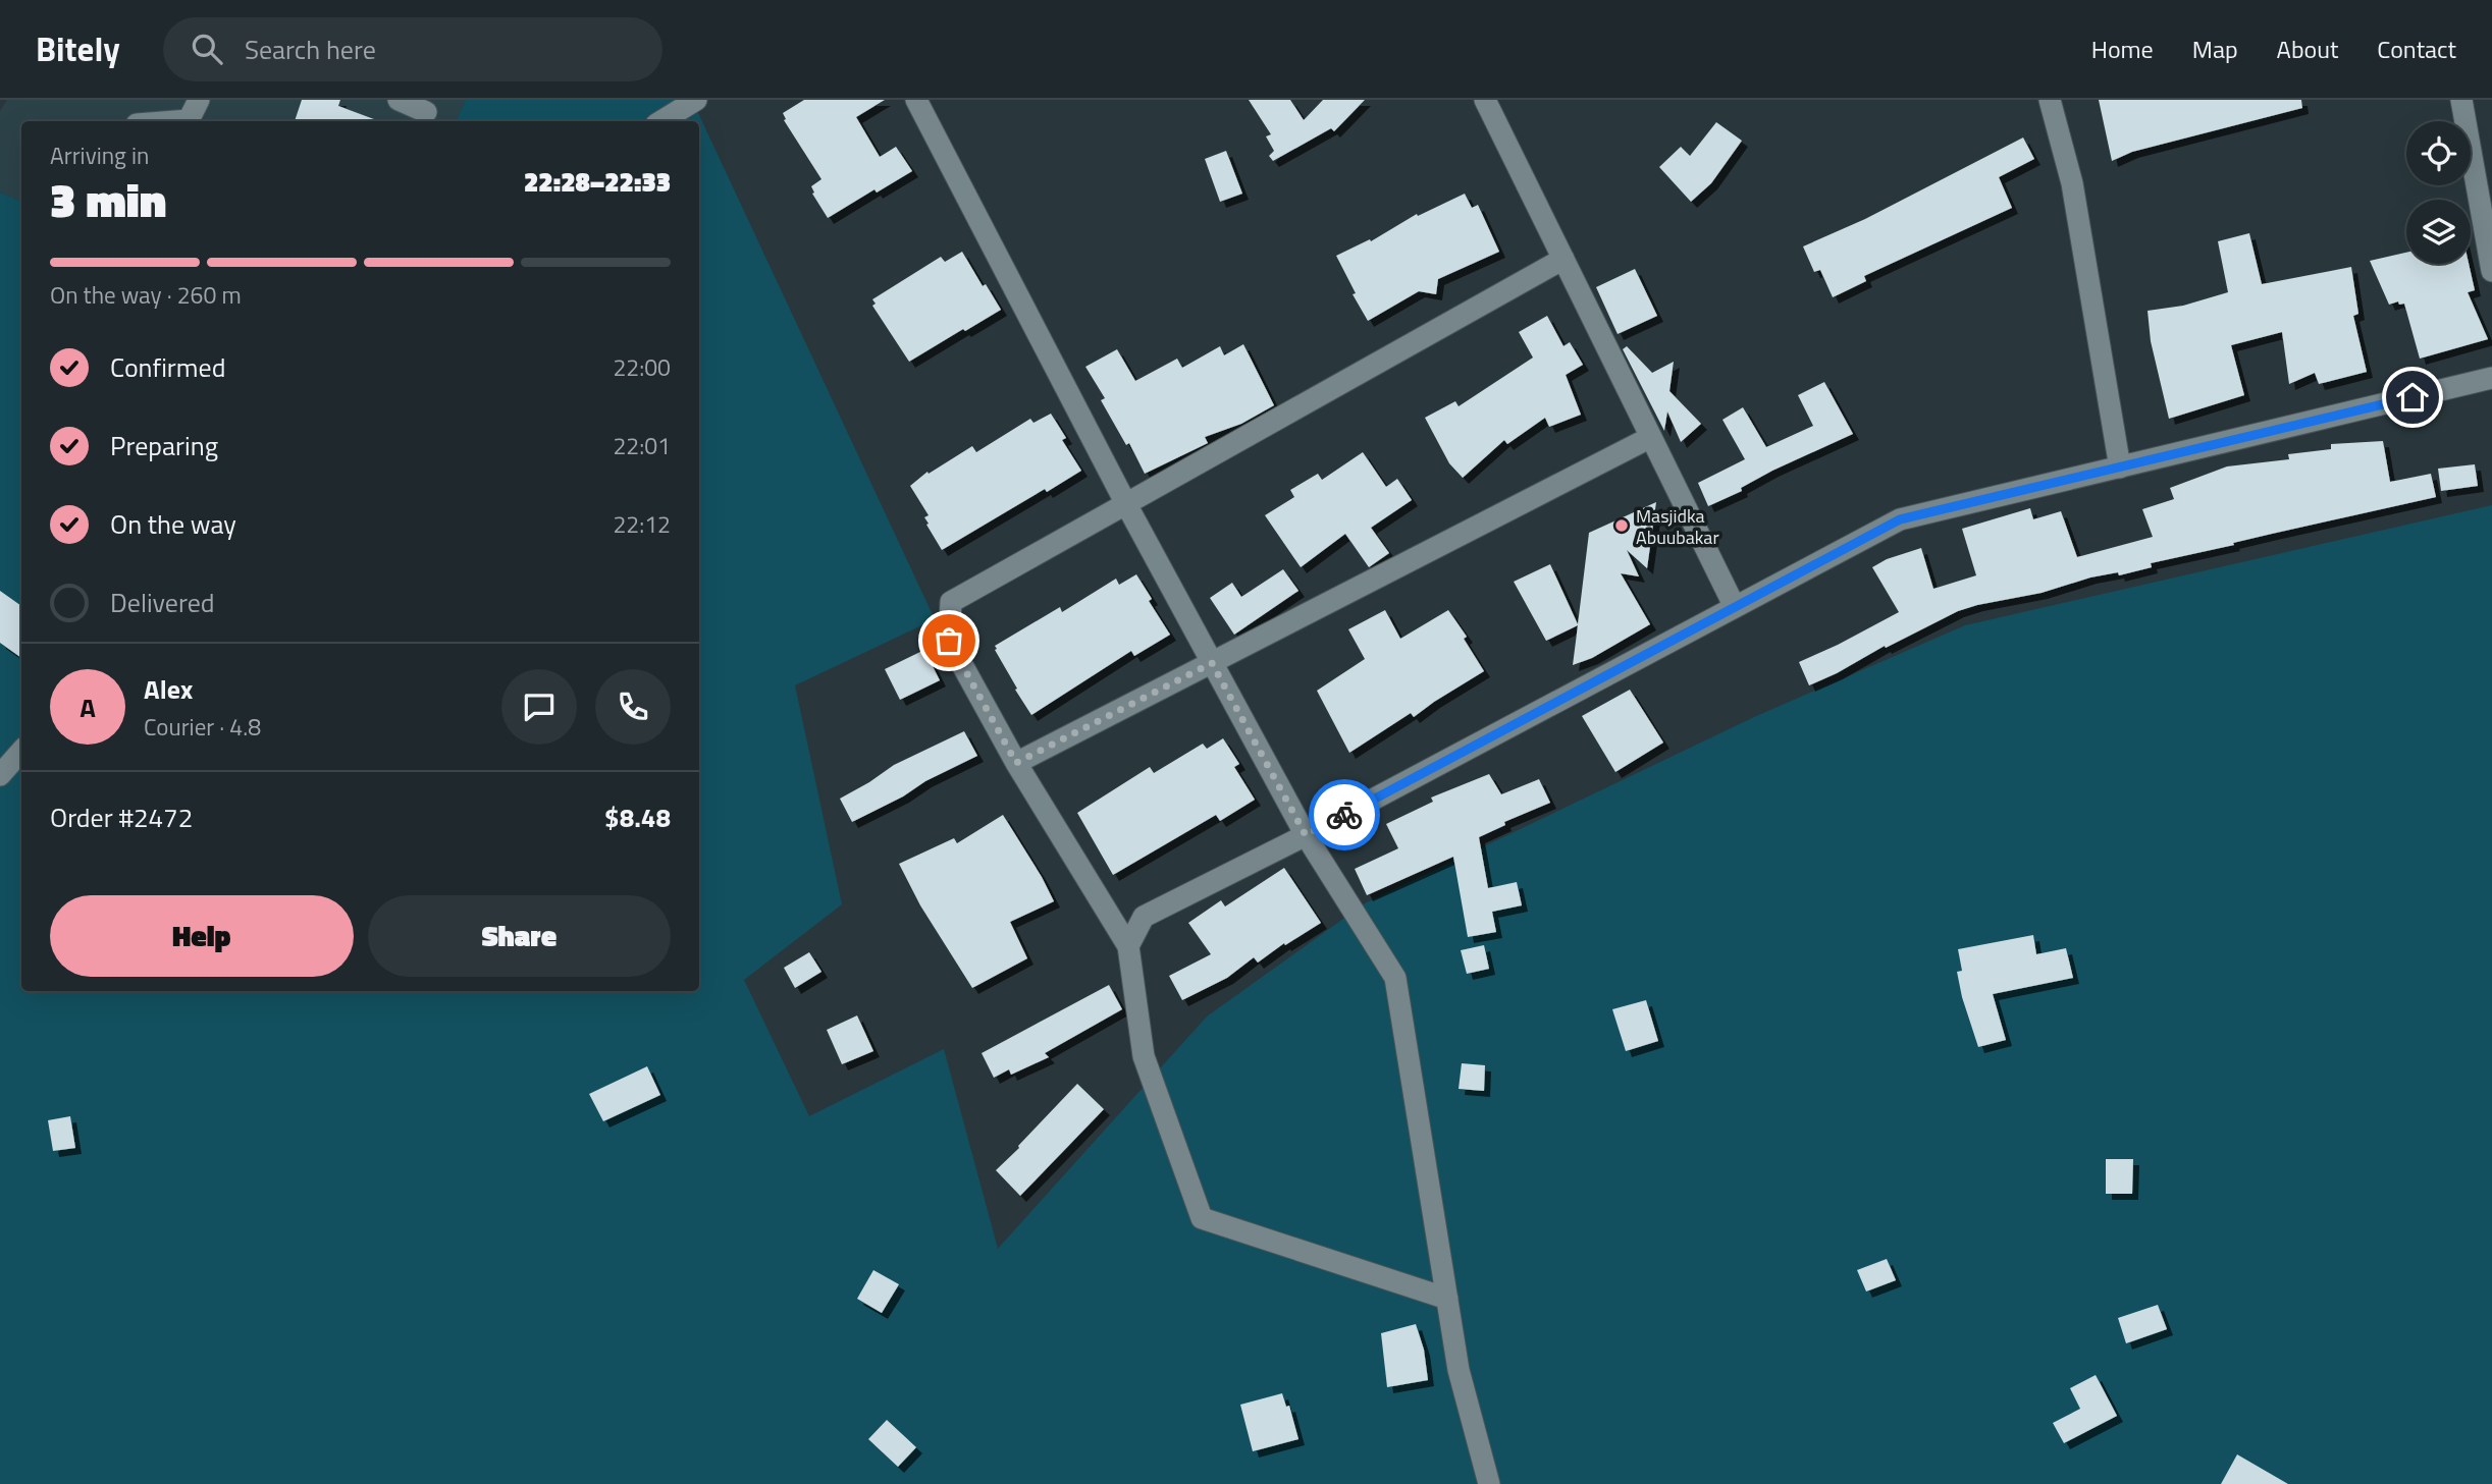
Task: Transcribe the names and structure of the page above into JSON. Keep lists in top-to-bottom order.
{
  "places": ["Masjidka Abuubakar"],
  "page": {
    "header": "Bitely",
    "search": "Search here",
    "nav": [
      "Home",
      "Map",
      "About",
      "Contact"
    ],
    "heading": ["3 min", "Arriving in", "22:28–22:33"],
    "panel": [
      "Alex",
      "Courier · 4.8",
      "Order #2472",
      "$8.48"
    ],
    "bar": "On the way · 260 m",
    "list": [
      ["Confirmed", "22:00"],
      ["Preparing", "22:01"],
      ["On the way", "22:12"],
      "Delivered"
    ],
    "round": "A",
    "buttons": ["Help", "Share"]
  }
}
